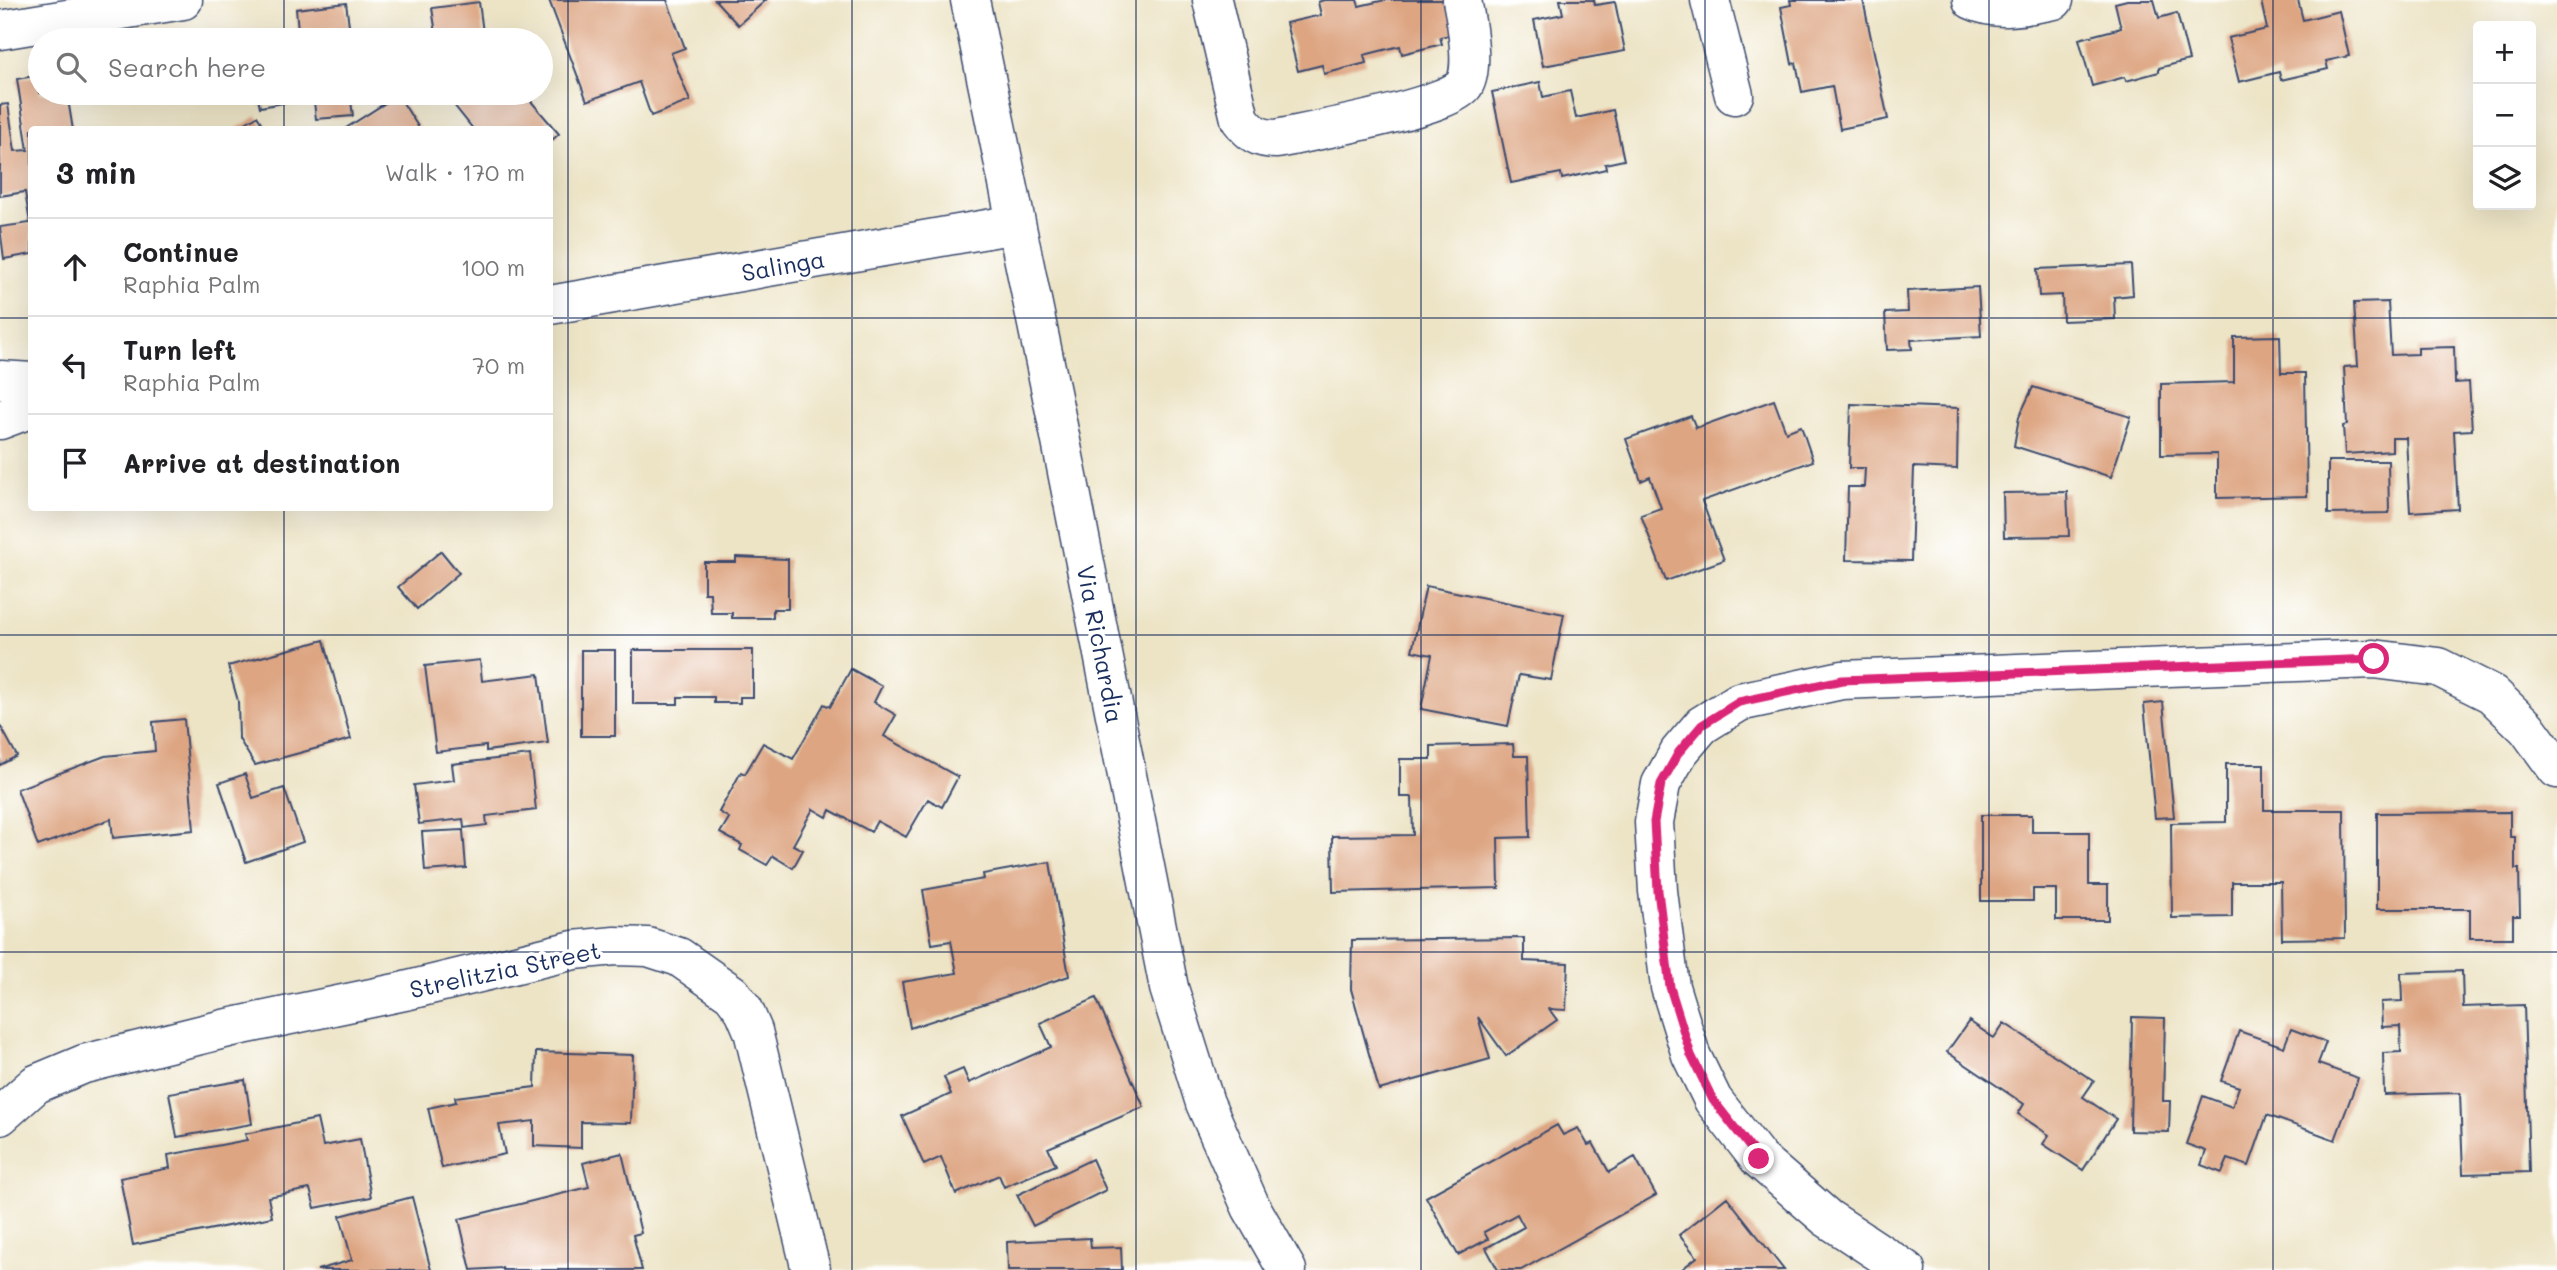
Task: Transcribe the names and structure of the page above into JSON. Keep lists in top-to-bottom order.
{
  "streets": {
    "street": ["Salinga", "Via Richardia", "Strelitzia Street"]
  },
  "crossings": [
    ["Salinga", "Via Richardia"]
  ],
  "page": {
    "map_buttons": ["+", "−"],
    "search": "Search here",
    "heading": ["3 min", "Walk · 170 m"],
    "list": [
      ["Continue", "Raphia Palm", "100 m"],
      ["Turn left", "Raphia Palm", "70 m"],
      "Arrive at destination"
    ]
  }
}
